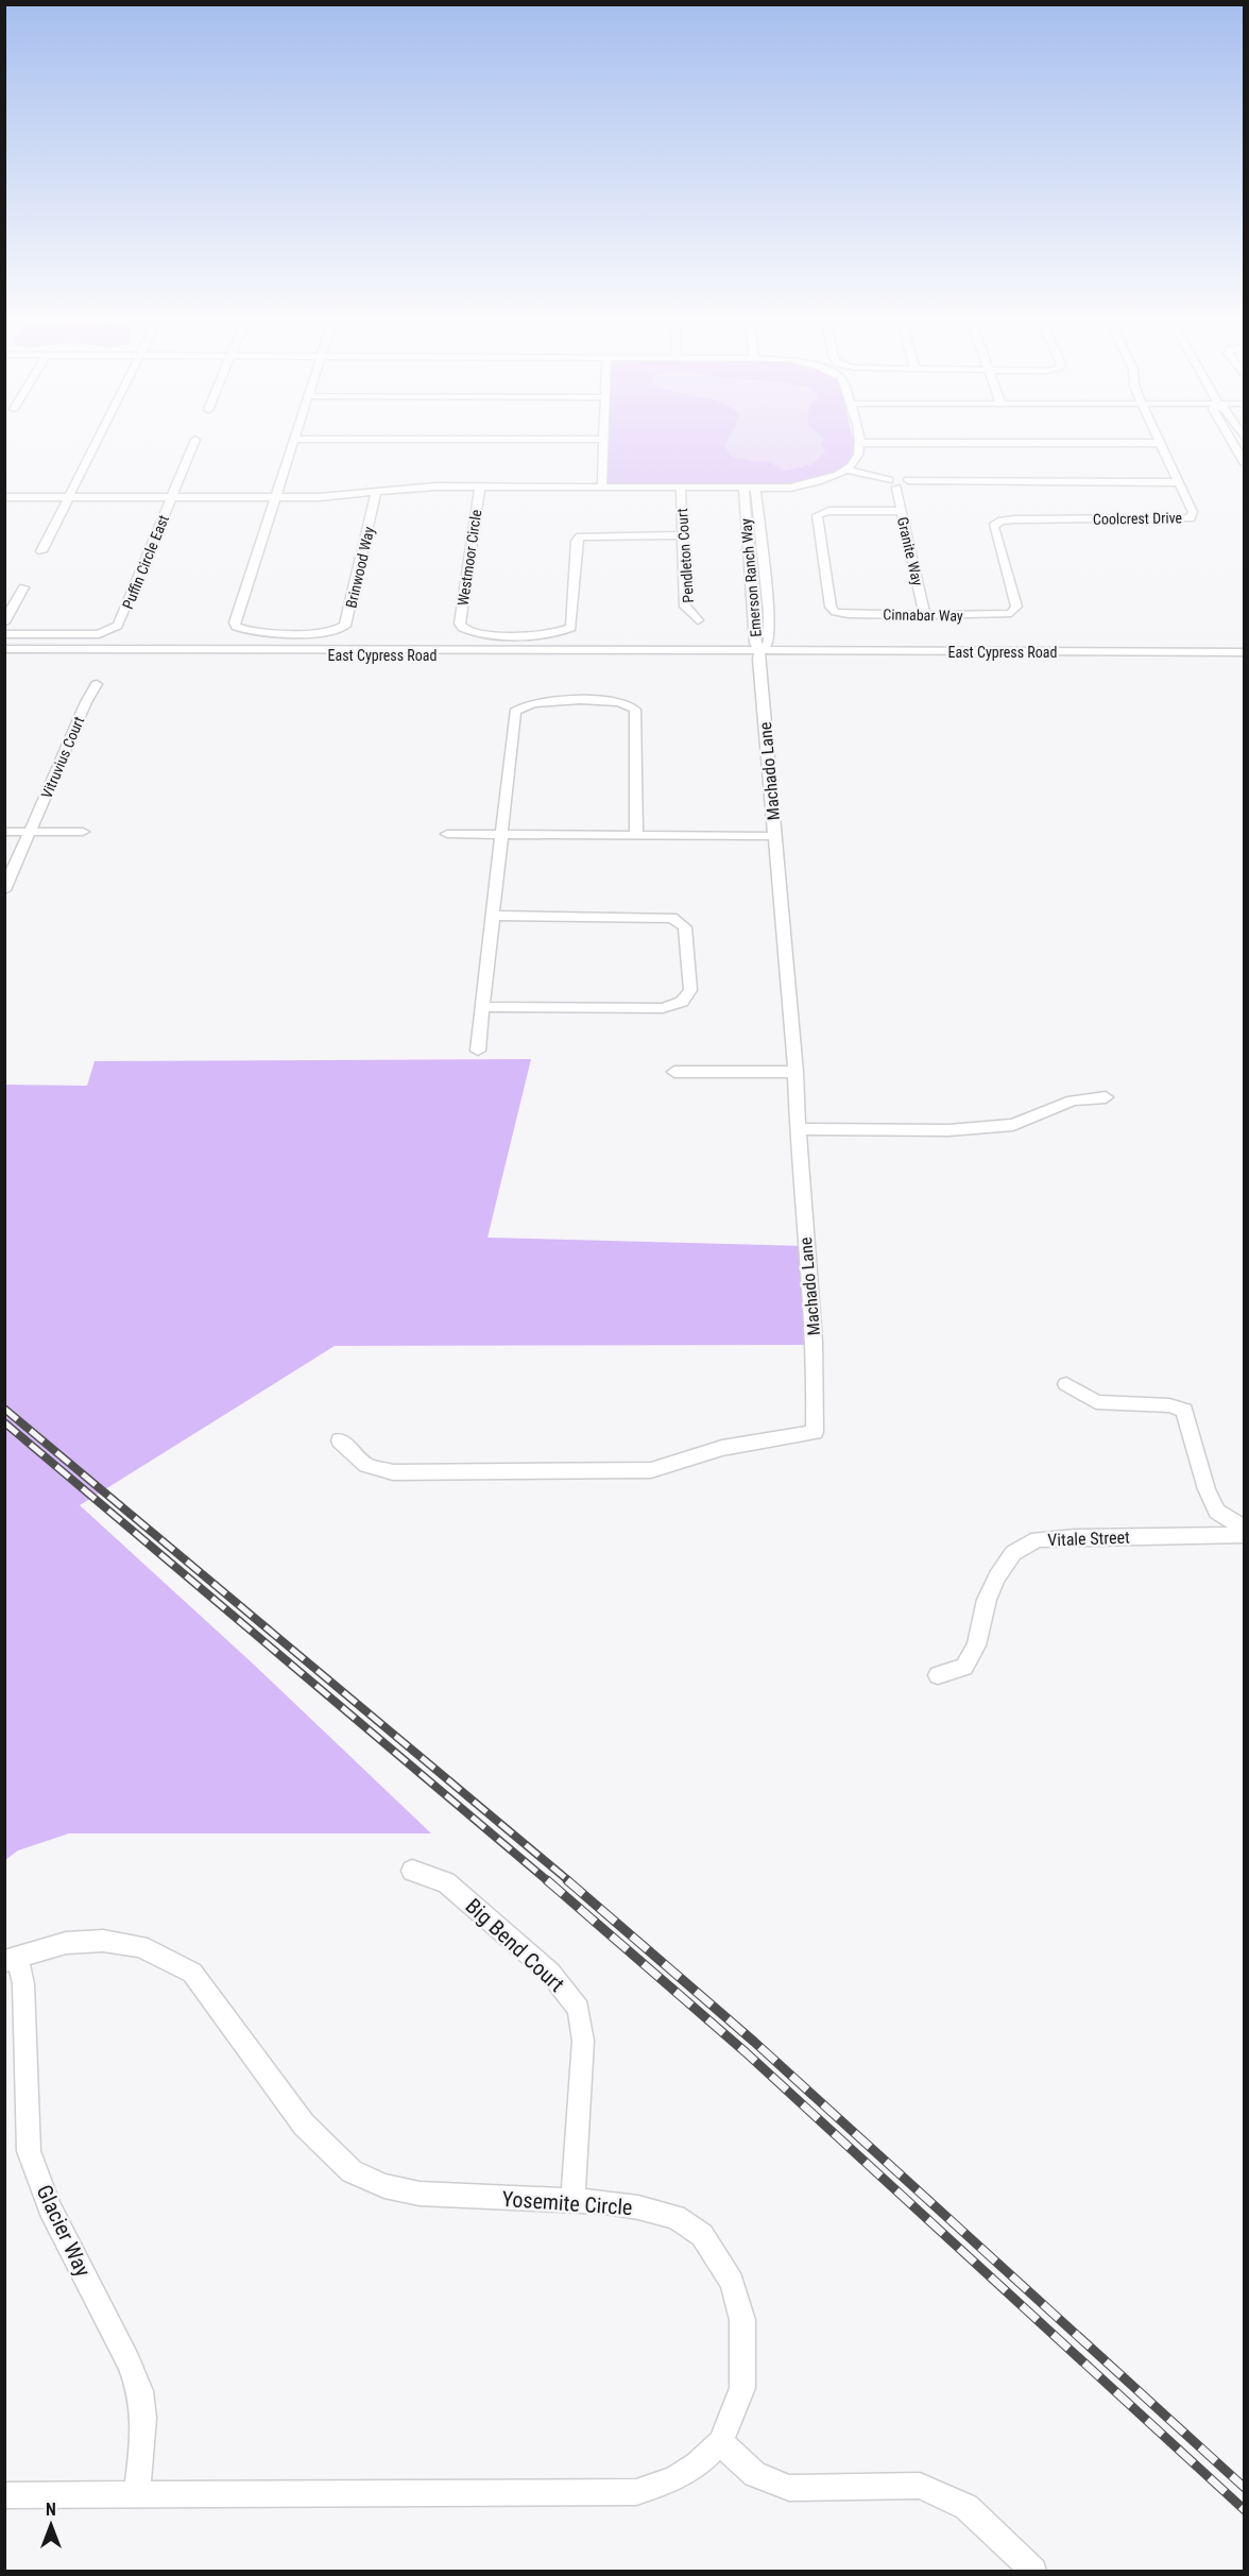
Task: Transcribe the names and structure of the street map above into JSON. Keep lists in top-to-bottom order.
{
  "streets": {
    "street": [
      "Coolcrest Drive",
      "Granite Way",
      "Pendleton Court",
      "Westmoor Circle",
      "Puffin Circle East",
      "Brinwood Way",
      "Emerson Ranch Way",
      "Cinnabar Way",
      "East Cypress Road",
      "Vitruvius Court",
      "Machado Lane",
      "Vitale Street",
      "Big Bend Court",
      "Yosemite Circle",
      "Glacier Way"
    ]
  },
  "crossings": [
    ["Coolcrest Drive", "Cinnabar Way"],
    ["Granite Way", "Cinnabar Way"],
    ["Pendleton Court", "Westmoor Circle"],
    ["Emerson Ranch Way", "East Cypress Road"],
    ["Emerson Ranch Way", "Machado Lane"],
    ["East Cypress Road", "Machado Lane"],
    ["Big Bend Court", "Yosemite Circle"],
    ["Yosemite Circle", "Glacier Way"]
  ],
  "north": "top"
}
